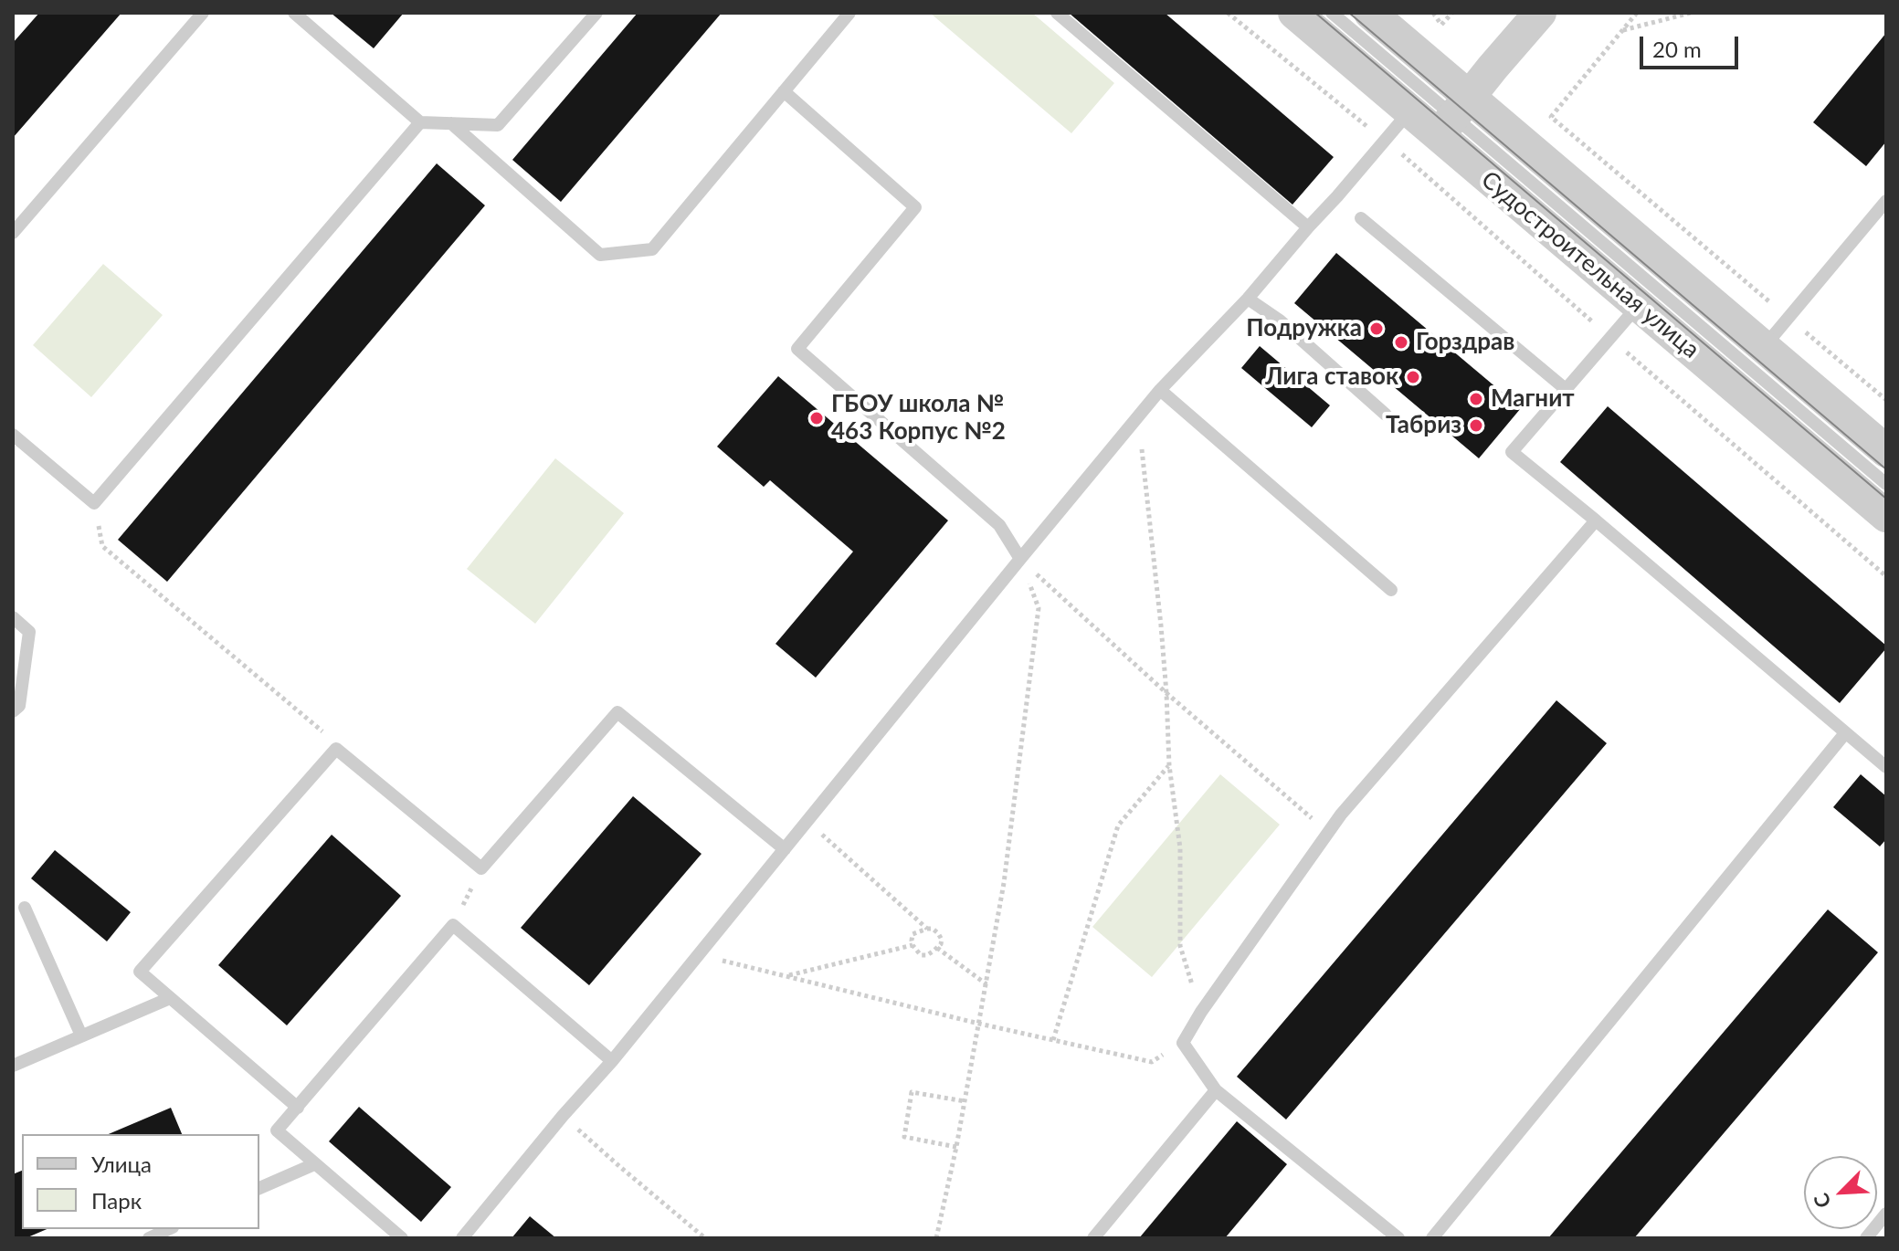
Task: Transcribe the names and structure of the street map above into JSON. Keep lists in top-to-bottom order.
{
  "streets": {
    "street": ["Судостроительная улица"]
  },
  "places": [
    "Подружка",
    "Горздрав",
    "Лига ставок",
    "Магнит",
    "ГБОУ школа № 463 Корпус №2",
    "Табриз"
  ],
  "legend": ["Улица", "Парк"],
  "scale_bar": "20 m",
  "north": "bottom left"
}
